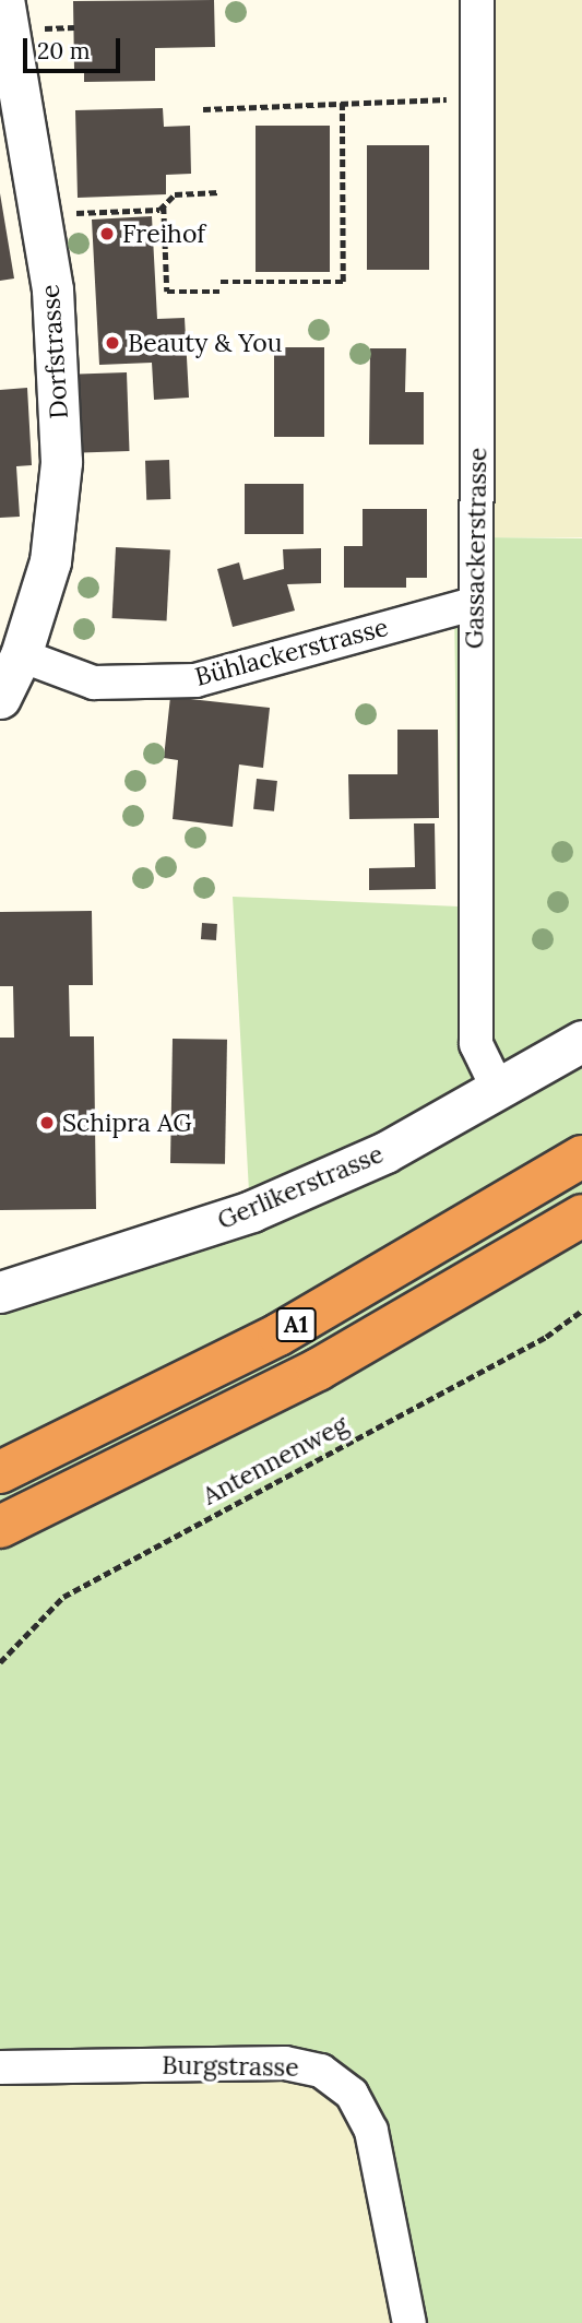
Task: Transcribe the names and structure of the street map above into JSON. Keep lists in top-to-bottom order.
{
  "streets": {
    "highway": ["A1"],
    "street": [
      "Dorfstrasse",
      "Gassackerstrasse",
      "Bühlackerstrasse",
      "Gerlikerstrasse",
      "Burgstrasse"
    ],
    "path": ["Antennenweg"]
  },
  "crossings": [
    ["Dorfstrasse", "Bühlackerstrasse"],
    ["Gassackerstrasse", "Bühlackerstrasse"],
    ["Gassackerstrasse", "Gerlikerstrasse"]
  ],
  "places": ["Freihof", "Beauty & You", "Schipra AG"],
  "scale_bar": "20 m"
}
